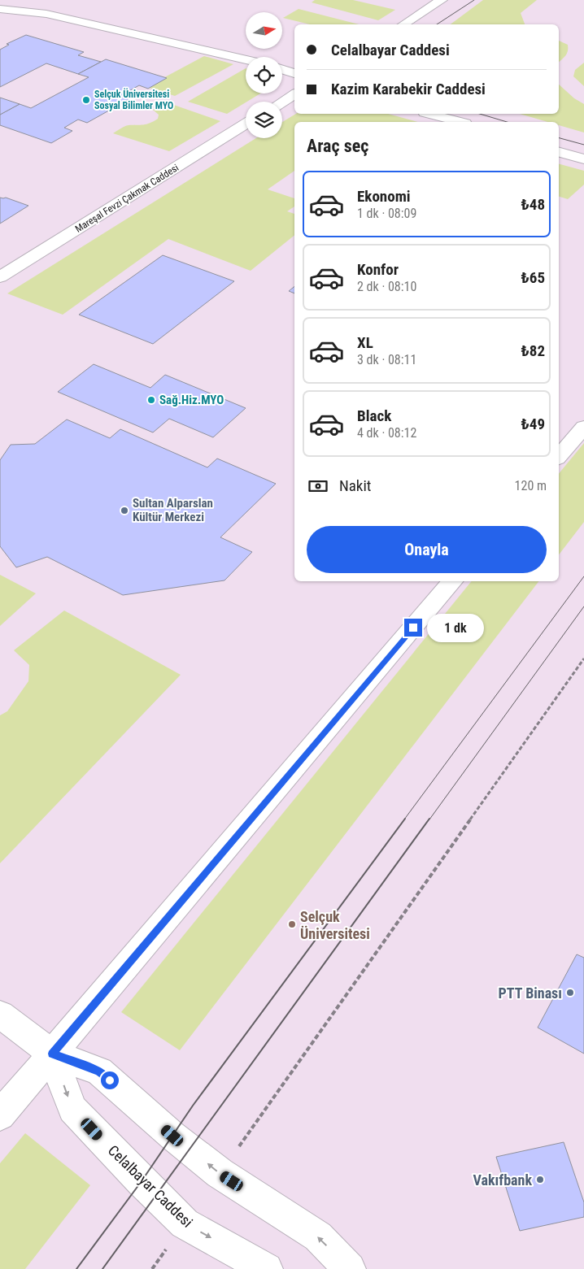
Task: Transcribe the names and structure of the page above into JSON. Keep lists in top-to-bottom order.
{
  "streets": {
    "street": ["Mareşal Fevzi Çakmak Caddesi", "Celalbayar Caddesi"]
  },
  "places": [
    "Selçuk Üniversitesi Sosyal Bilimler MYO",
    "Sağ.Hiz.MYO",
    "Sultan Alparslan Kültür Merkezi",
    "Selçuk Üniversitesi",
    "PTT Binası",
    "Vakıfbank"
  ],
  "north": "right",
  "page": {
    "banner": ["Celalbayar Caddesi", "Kazim Karabekir Caddesi"],
    "heading": "Araç seç",
    "list": [
      {
        "name": "Ekonomi",
        "note": "1 dk · 08:09",
        "value": "₺48"
      },
      {
        "name": "Konfor",
        "note": "2 dk · 08:10",
        "value": "₺65"
      },
      {
        "name": "XL",
        "note": "3 dk · 08:11",
        "value": "₺82"
      },
      {
        "name": "Black",
        "note": "4 dk · 08:12",
        "value": "₺49"
      }
    ],
    "pay": ["Nakit", "120 m"],
    "buttons": "Onayla",
    "bubble": "1 dk"
  }
}
